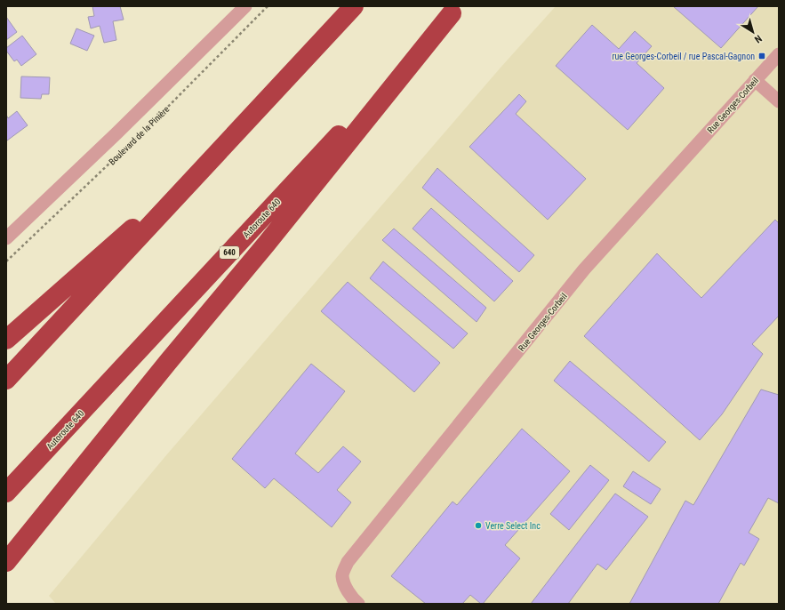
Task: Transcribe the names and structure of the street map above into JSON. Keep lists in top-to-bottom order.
{
  "streets": {
    "highway": ["Autoroute 640", "640"],
    "street": ["Rue Georges-Corbeil", "Boulevard de la Pinière"]
  },
  "places": {
    "transit": ["rue Georges-Corbeil / rue Pascal-Gagnon"],
    "other": ["Verre Select Inc"]
  },
  "north": "bottom right"
}
